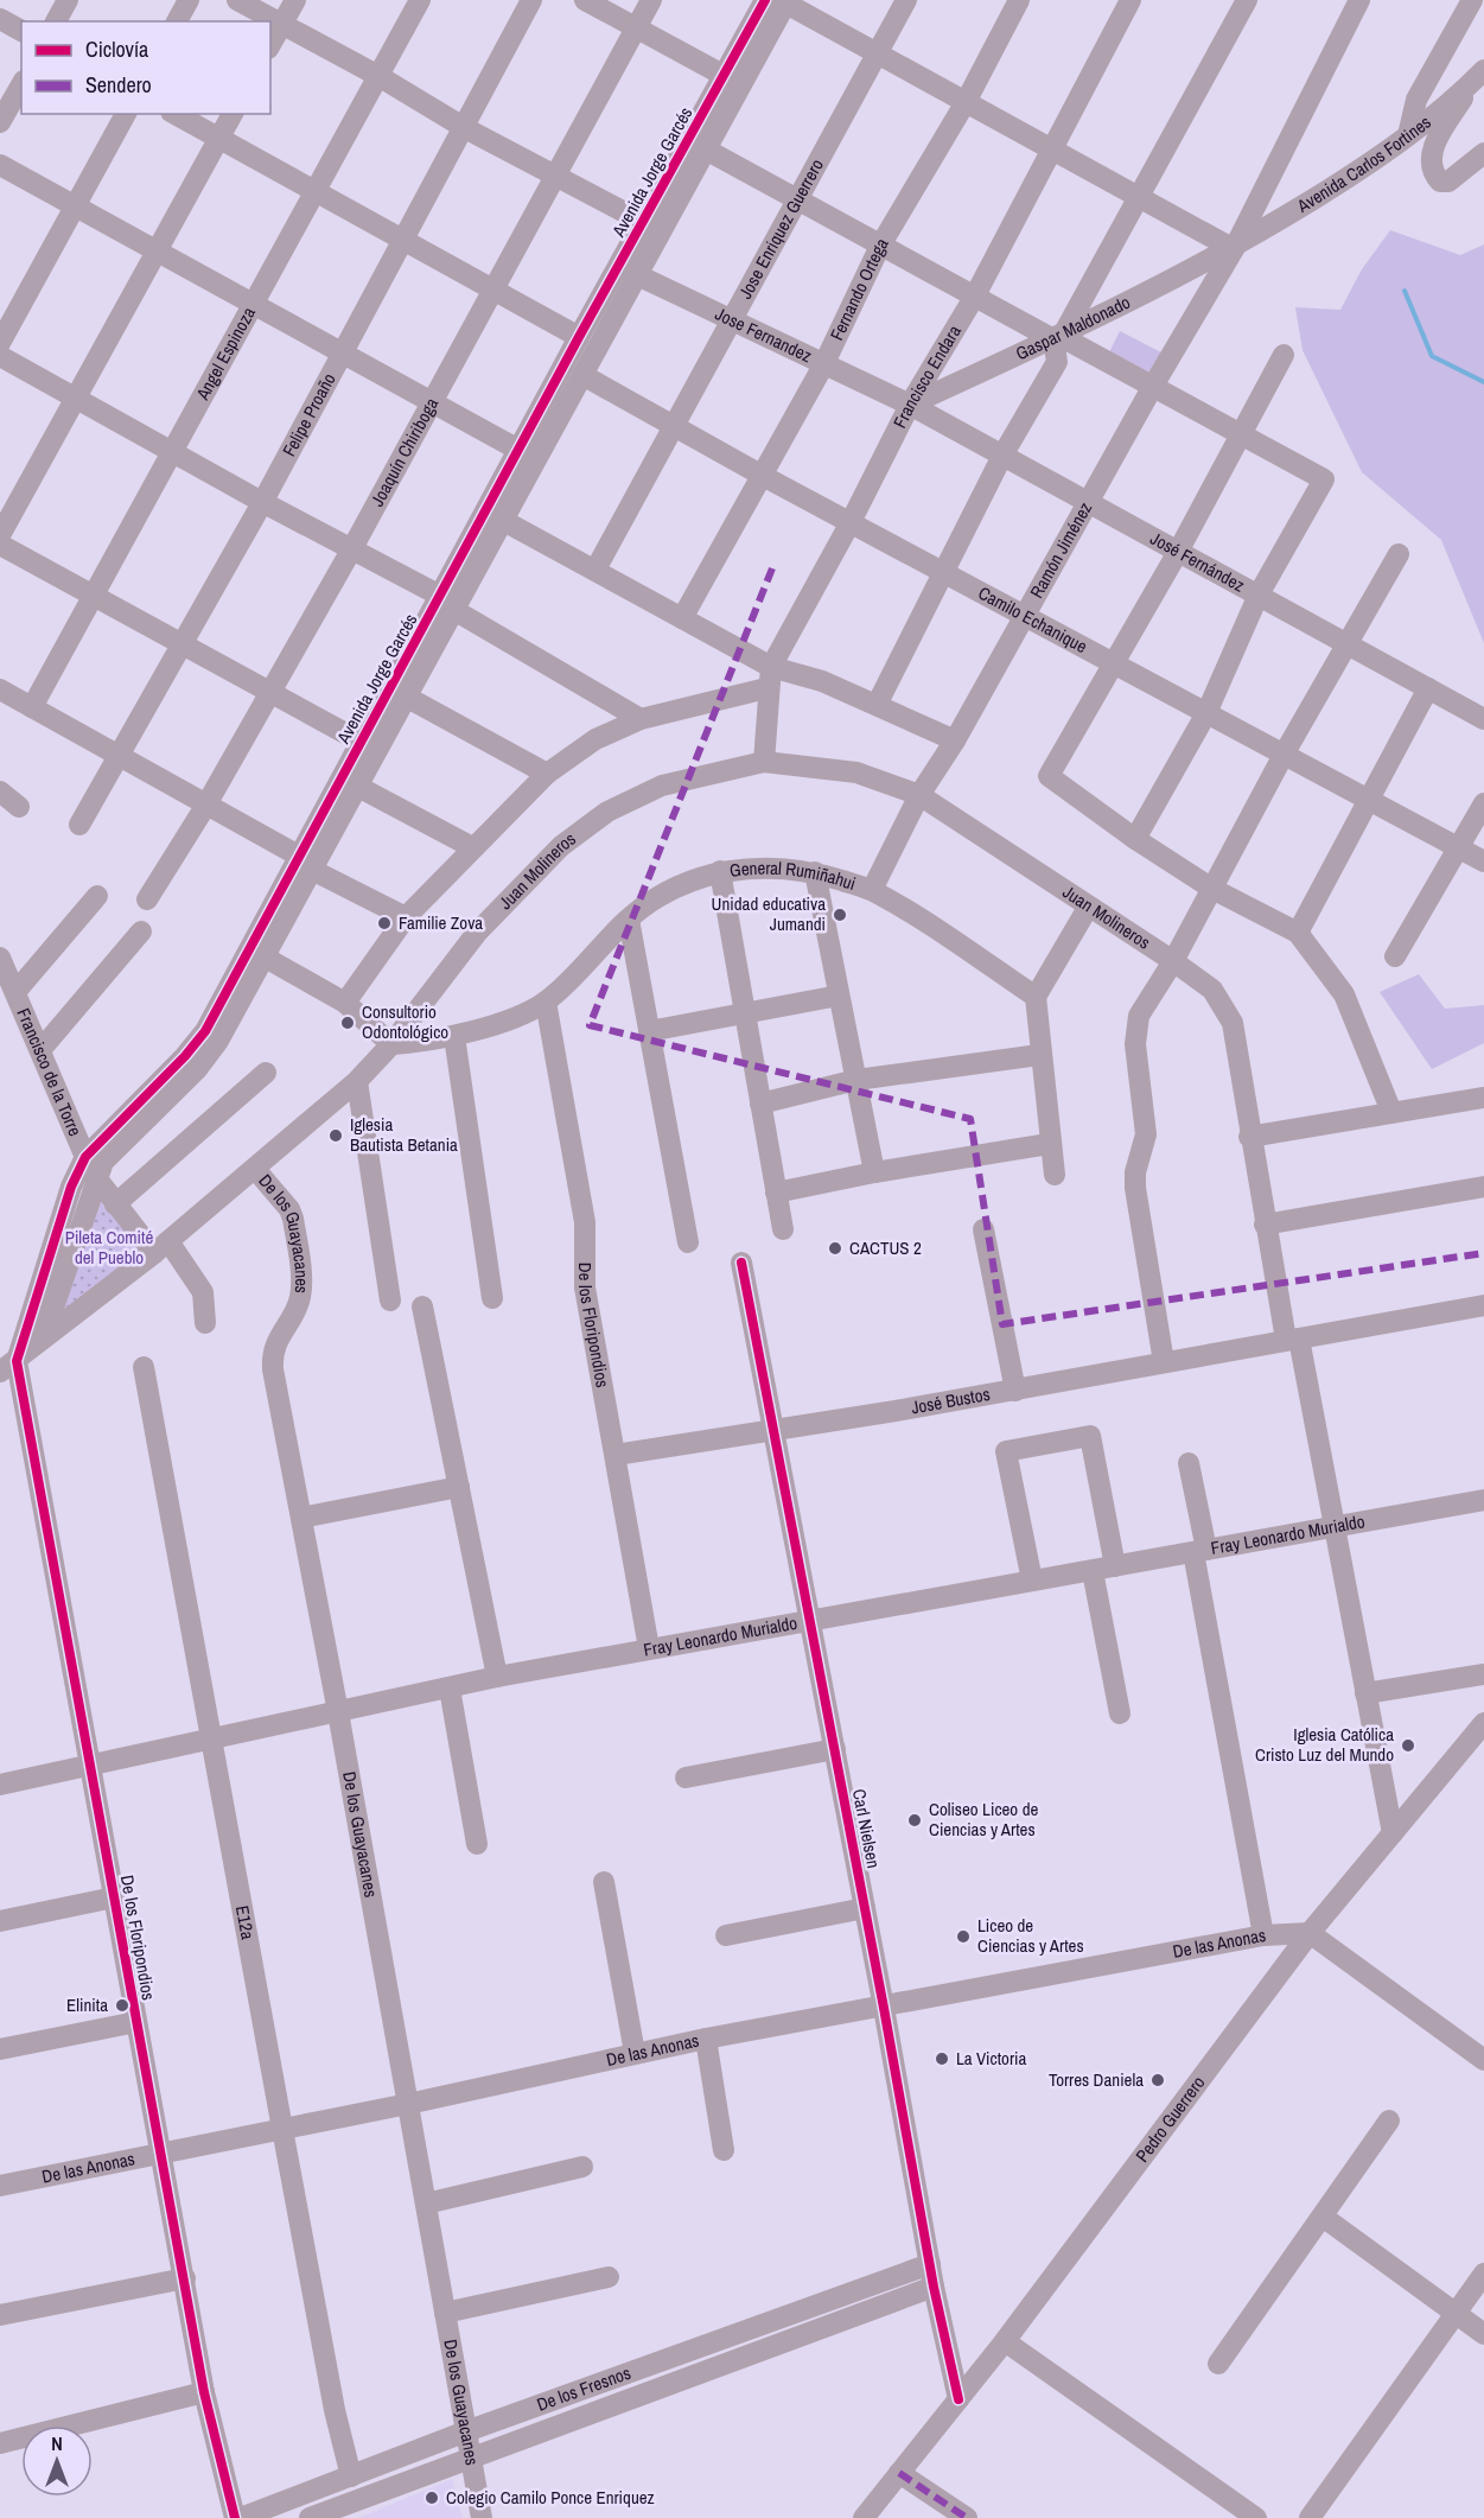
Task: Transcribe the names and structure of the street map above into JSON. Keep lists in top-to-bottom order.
{
  "streets": {
    "street": [
      "Avenida Carlos Fortines",
      "Avenida Jorge Garcés",
      "Jose Enriquez Guerrero",
      "Fernando Ortega",
      "Gaspar Maldonado",
      "Jose Fernandez",
      "Angel Espinoza",
      "Francisco Endara",
      "Felipe Proaño",
      "Joaquín Chiriboga",
      "Ramón Jiménez",
      "José Fernández",
      "Camilo Echanique",
      "Juan Molineros",
      "General Rumiñahui",
      "Francisco de la Torre",
      "De los Guayacanes",
      "De los Floripondios",
      "José Bustos",
      "Fray Leonardo Murialdo",
      "Carl Nielsen",
      "E12a",
      "De las Anonas",
      "Pedro Guerrero",
      "De los Fresnos"
    ]
  },
  "crossings": [
    ["Avenida Carlos Fortines", "Gaspar Maldonado"],
    ["Avenida Carlos Fortines", "Ramón Jiménez"],
    ["Avenida Jorge Garcés", "Jose Fernandez"],
    ["Avenida Jorge Garcés", "Camilo Echanique"],
    ["Avenida Jorge Garcés", "Juan Molineros"],
    ["Avenida Jorge Garcés", "Francisco de la Torre"],
    ["Avenida Jorge Garcés", "De los Floripondios"],
    ["Jose Enriquez Guerrero", "Jose Fernandez"],
    ["Jose Enriquez Guerrero", "Camilo Echanique"],
    ["Fernando Ortega", "Jose Fernandez"],
    ["Fernando Ortega", "Camilo Echanique"],
    ["Gaspar Maldonado", "Jose Fernandez"],
    ["Gaspar Maldonado", "Francisco Endara"],
    ["Gaspar Maldonado", "Ramón Jiménez"],
    ["Gaspar Maldonado", "José Fernández"],
    ["Jose Fernandez", "Francisco Endara"],
    ["Jose Fernandez", "José Fernández"],
    ["Francisco Endara", "José Fernández"],
    ["Francisco Endara", "Camilo Echanique"],
    ["Francisco Endara", "Juan Molineros"],
    ["Ramón Jiménez", "José Fernández"],
    ["Ramón Jiménez", "Camilo Echanique"],
    ["Ramón Jiménez", "Juan Molineros"],
    ["Ramón Jiménez", "General Rumiñahui"],
    ["Juan Molineros", "General Rumiñahui"],
    ["Juan Molineros", "Francisco de la Torre"],
    ["Juan Molineros", "De los Guayacanes"],
    ["Juan Molineros", "De los Floripondios"],
    ["Juan Molineros", "José Bustos"],
    ["Juan Molineros", "Fray Leonardo Murialdo"],
    ["Juan Molineros", "Pedro Guerrero"],
    ["General Rumiñahui", "De los Floripondios"],
    ["De los Guayacanes", "Fray Leonardo Murialdo"],
    ["De los Guayacanes", "De las Anonas"],
    ["De los Guayacanes", "De los Fresnos"],
    ["De los Floripondios", "José Bustos"],
    ["De los Floripondios", "Fray Leonardo Murialdo"],
    ["De los Floripondios", "De las Anonas"],
    ["José Bustos", "Carl Nielsen"],
    ["Fray Leonardo Murialdo", "Carl Nielsen"],
    ["Fray Leonardo Murialdo", "E12a"],
    ["Carl Nielsen", "De las Anonas"],
    ["Carl Nielsen", "Pedro Guerrero"],
    ["Carl Nielsen", "De los Fresnos"],
    ["E12a", "De las Anonas"],
    ["E12a", "De los Fresnos"],
    ["De las Anonas", "Pedro Guerrero"]
  ],
  "parks": ["Pileta Comité del Pueblo"],
  "places": [
    "Unidad educativa Jumandi",
    "Familie Zova",
    "Consultorio Odontológico",
    "Iglesia Bautista Betania",
    "CACTUS 2",
    "Iglesia Católica Cristo Luz del Mundo",
    "Coliseo Liceo de Ciencias y Artes",
    "Liceo de Ciencias y Artes",
    "Elinita",
    "La Victoria",
    "Torres Daniela",
    "Colegio Camilo Ponce Enriquez"
  ],
  "legend": ["Ciclovía", "Sendero"],
  "north": "top"
}
